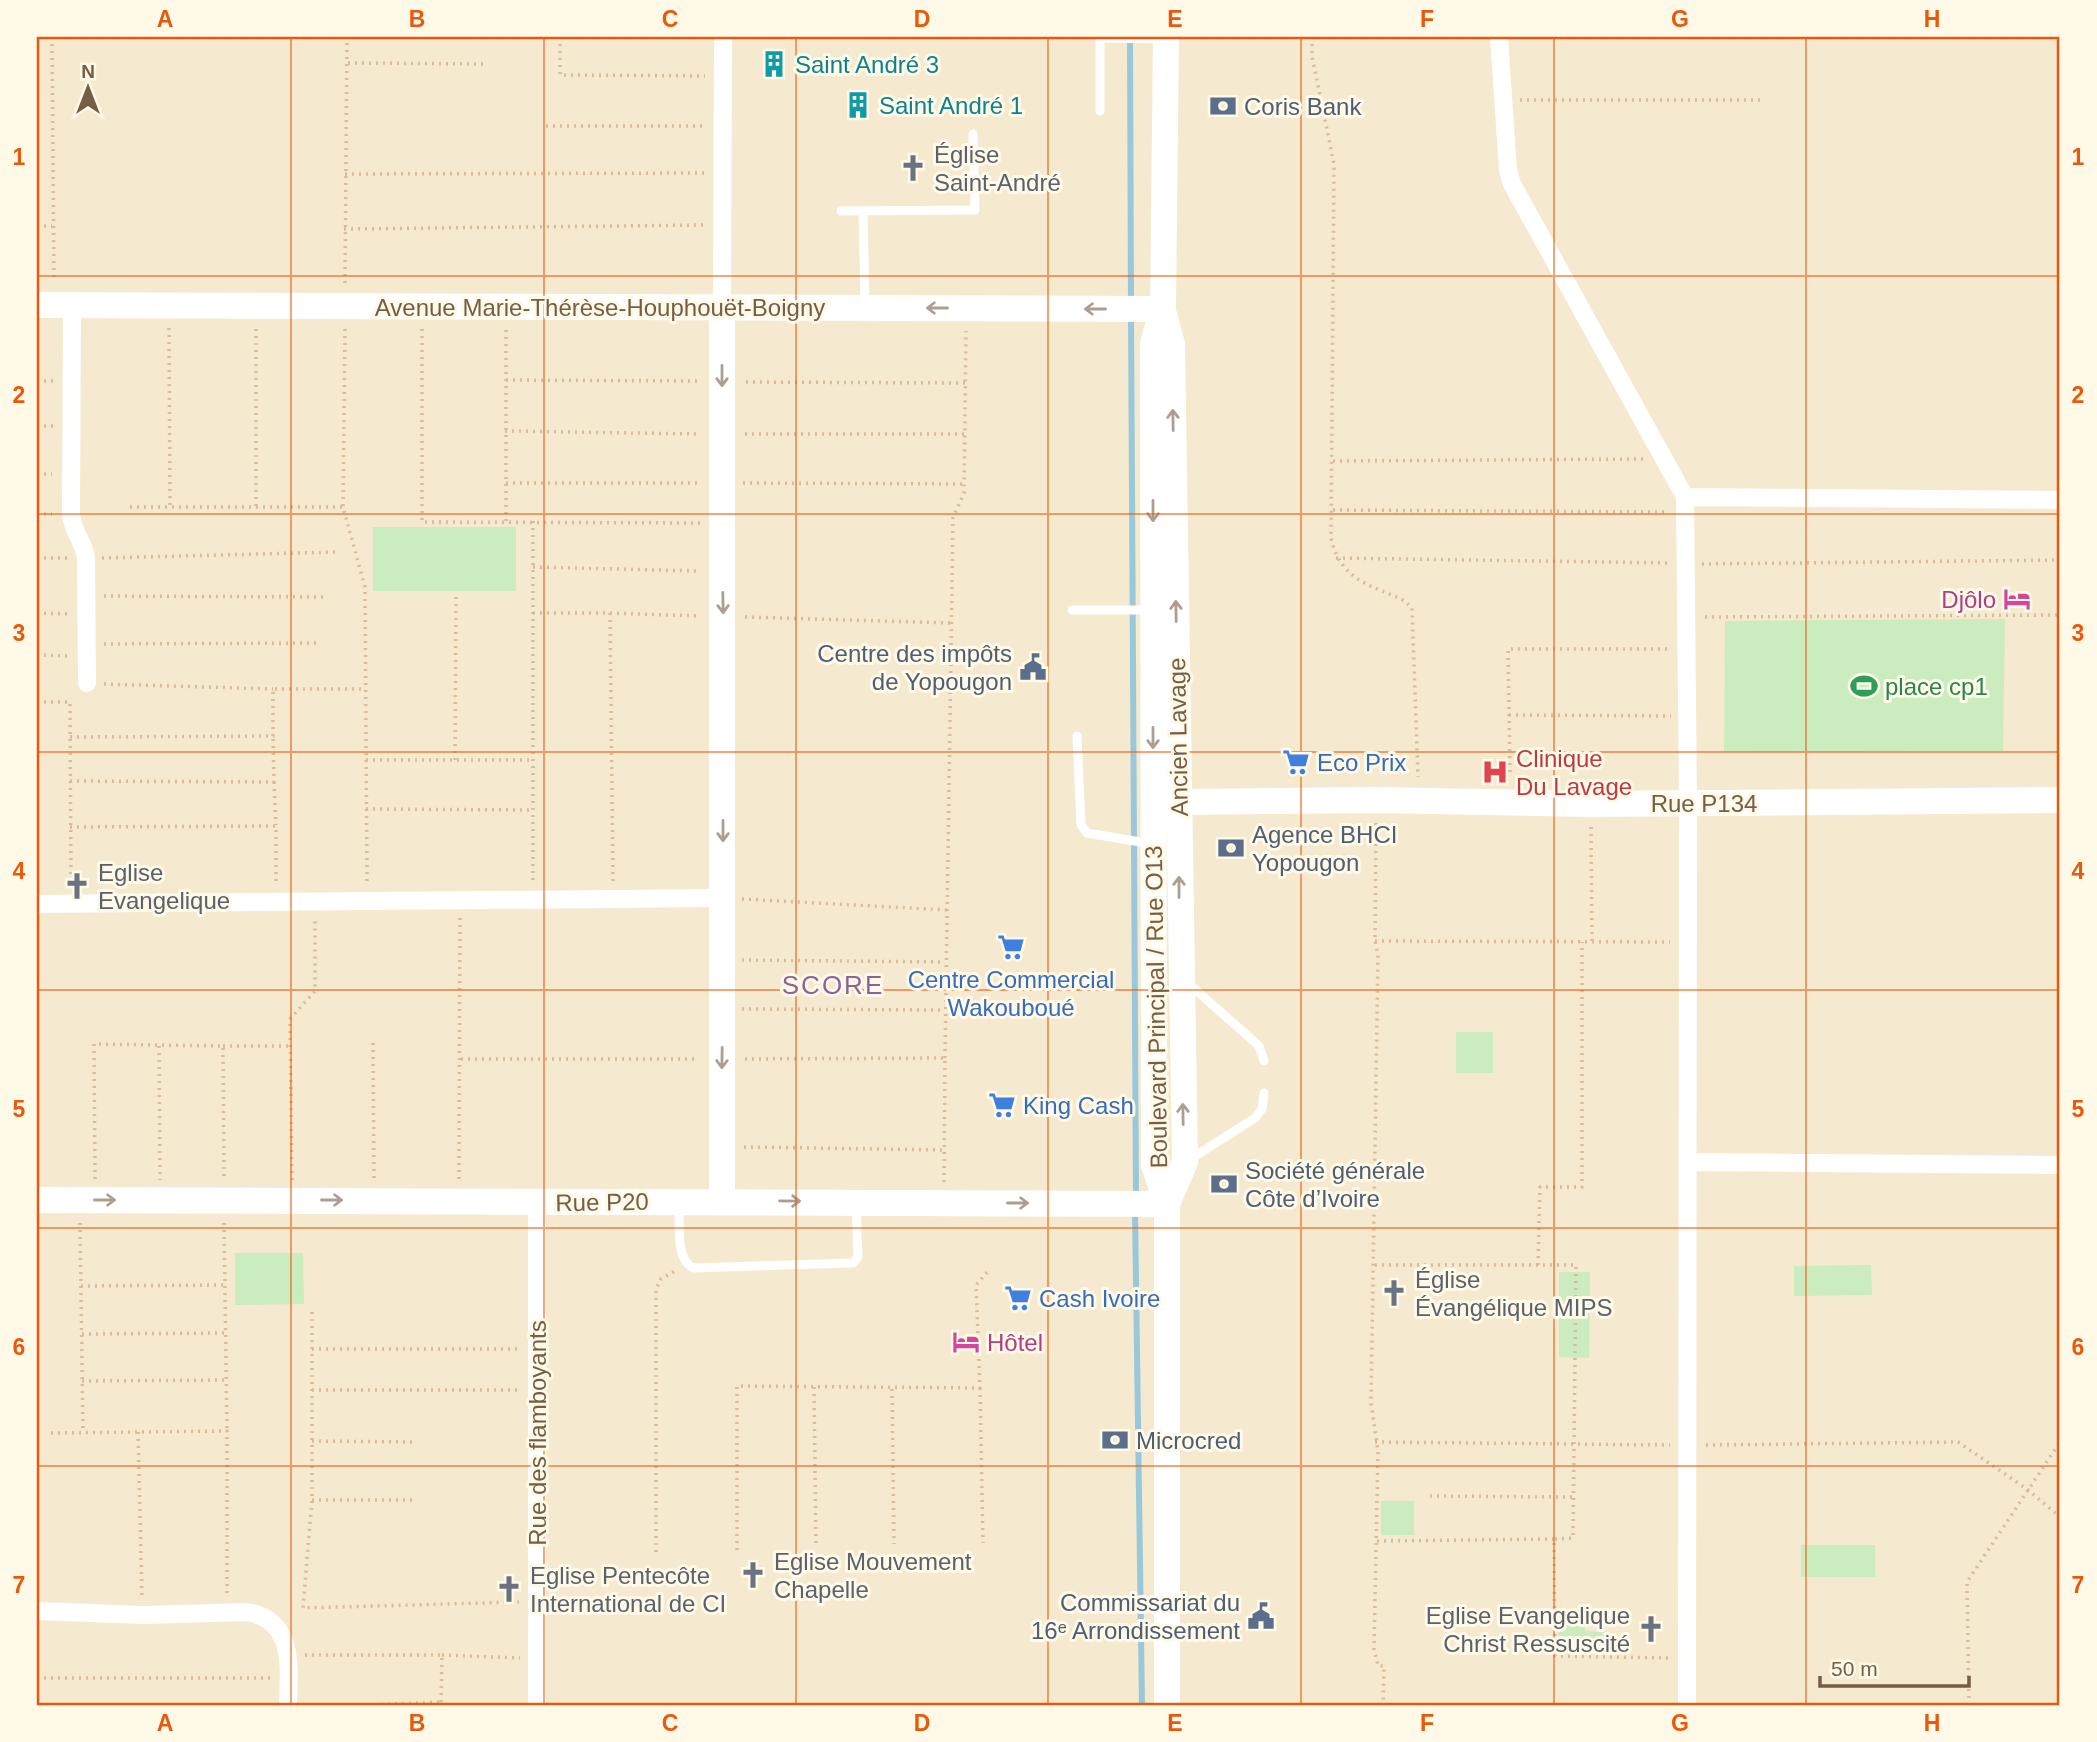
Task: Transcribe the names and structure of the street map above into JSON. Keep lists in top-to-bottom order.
{
  "streets": {
    "street": [
      "Avenue Marie-Thérèse-Houphouët-Boigny",
      "Ancien Lavage",
      "Rue P134",
      "Boulevard Principal / Rue O13",
      "Rue P20",
      "Rue des flamboyants"
    ]
  },
  "crossings": [
    ["Avenue Marie-Thérèse-Houphouët-Boigny", "Boulevard Principal / Rue O13"],
    ["Ancien Lavage", "Rue P134"],
    ["Ancien Lavage", "Boulevard Principal / Rue O13"],
    ["Ancien Lavage", "Rue P20"],
    ["Boulevard Principal / Rue O13", "Rue P20"],
    ["Rue P20", "Rue des flamboyants"]
  ],
  "one_way": ["Ancien Lavage", "Rue P20"],
  "districts": ["SCORE"],
  "places": {
    "building": ["Saint André 3", "Saint André 1"],
    "bank": [
      "Coris Bank",
      "Agence BHCI Yopougon",
      "Société générale Côte d’Ivoire",
      "Microcred"
    ],
    "church": [
      "Église Saint-André",
      "Eglise Evangelique",
      "Église Évangélique MIPS",
      "Eglise Mouvement Chapelle",
      "Eglise Pentecôte International de CI",
      "Eglise Evangelique Christ Ressuscité"
    ],
    "hotel": ["Djôlo", "Hôtel"],
    "public building": ["Centre des impôts de Yopougon", "Commissariat du 16ᵉ Arrondissement"],
    "sports": ["place cp1"],
    "supermarket": [
      "Eco Prix",
      "Centre Commercial Wakouboué",
      "King Cash",
      "Cash Ivoire"
    ],
    "hospital": ["Clinique Du Lavage"]
  },
  "scale_bar": "50 m",
  "north": "top",
  "grid": {
    "columns": [
      "A",
      "B",
      "C",
      "D",
      "E",
      "F",
      "G",
      "H"
    ],
    "rows": [
      "1",
      "2",
      "3",
      "4",
      "5",
      "6",
      "7"
    ]
  }
}
